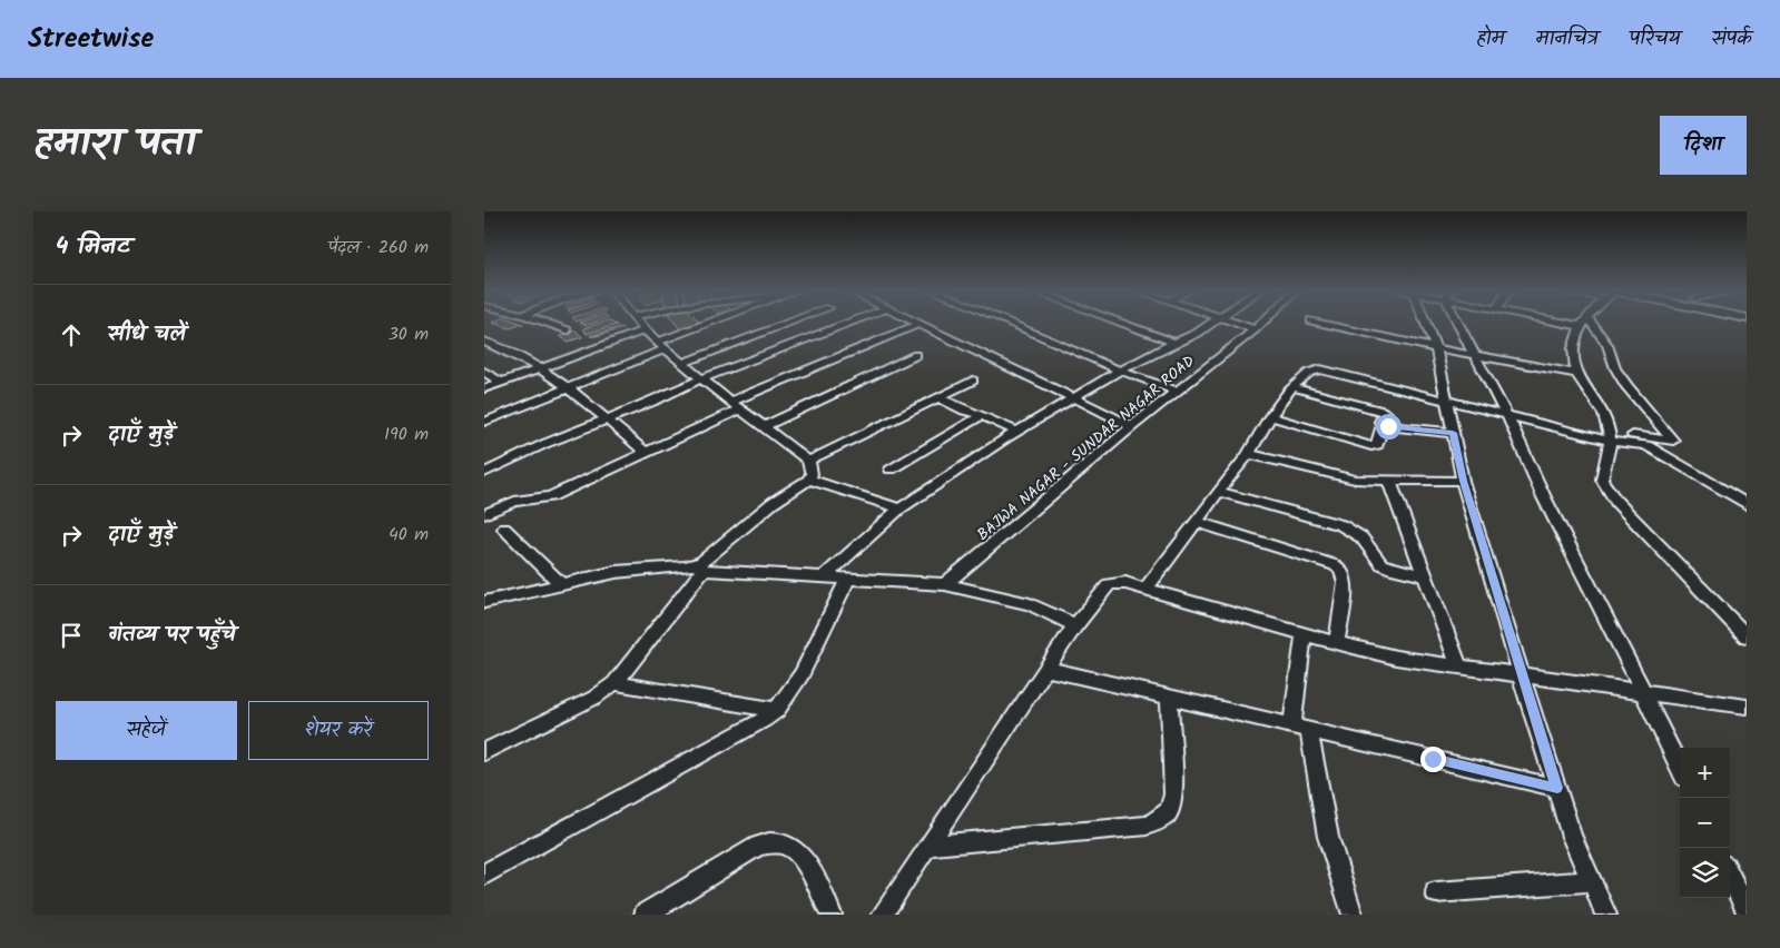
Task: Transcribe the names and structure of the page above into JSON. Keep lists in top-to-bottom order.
{
  "streets": {
    "street": ["BAJWA NAGAR - SUNDAR NAGAR ROAD"]
  },
  "page": {
    "header": "Streetwise",
    "nav": [
      "होम",
      "मानचित्र",
      "परिचय",
      "संपर्क"
    ],
    "title": "हमारा पता",
    "buttons": [
      "दिशा",
      ["सहेजें", "शेयर करें"]
    ],
    "heading": ["4 मिनट", "पैदल · 260 m"],
    "list": [
      ["सीधे चलें", "30 m"],
      ["दाएँ मुड़ें", "190 m"],
      ["दाएँ मुड़ें", "40 m"],
      "गंतव्य पर पहुँचे"
    ],
    "map_buttons": ["+", "−"]
  }
}
